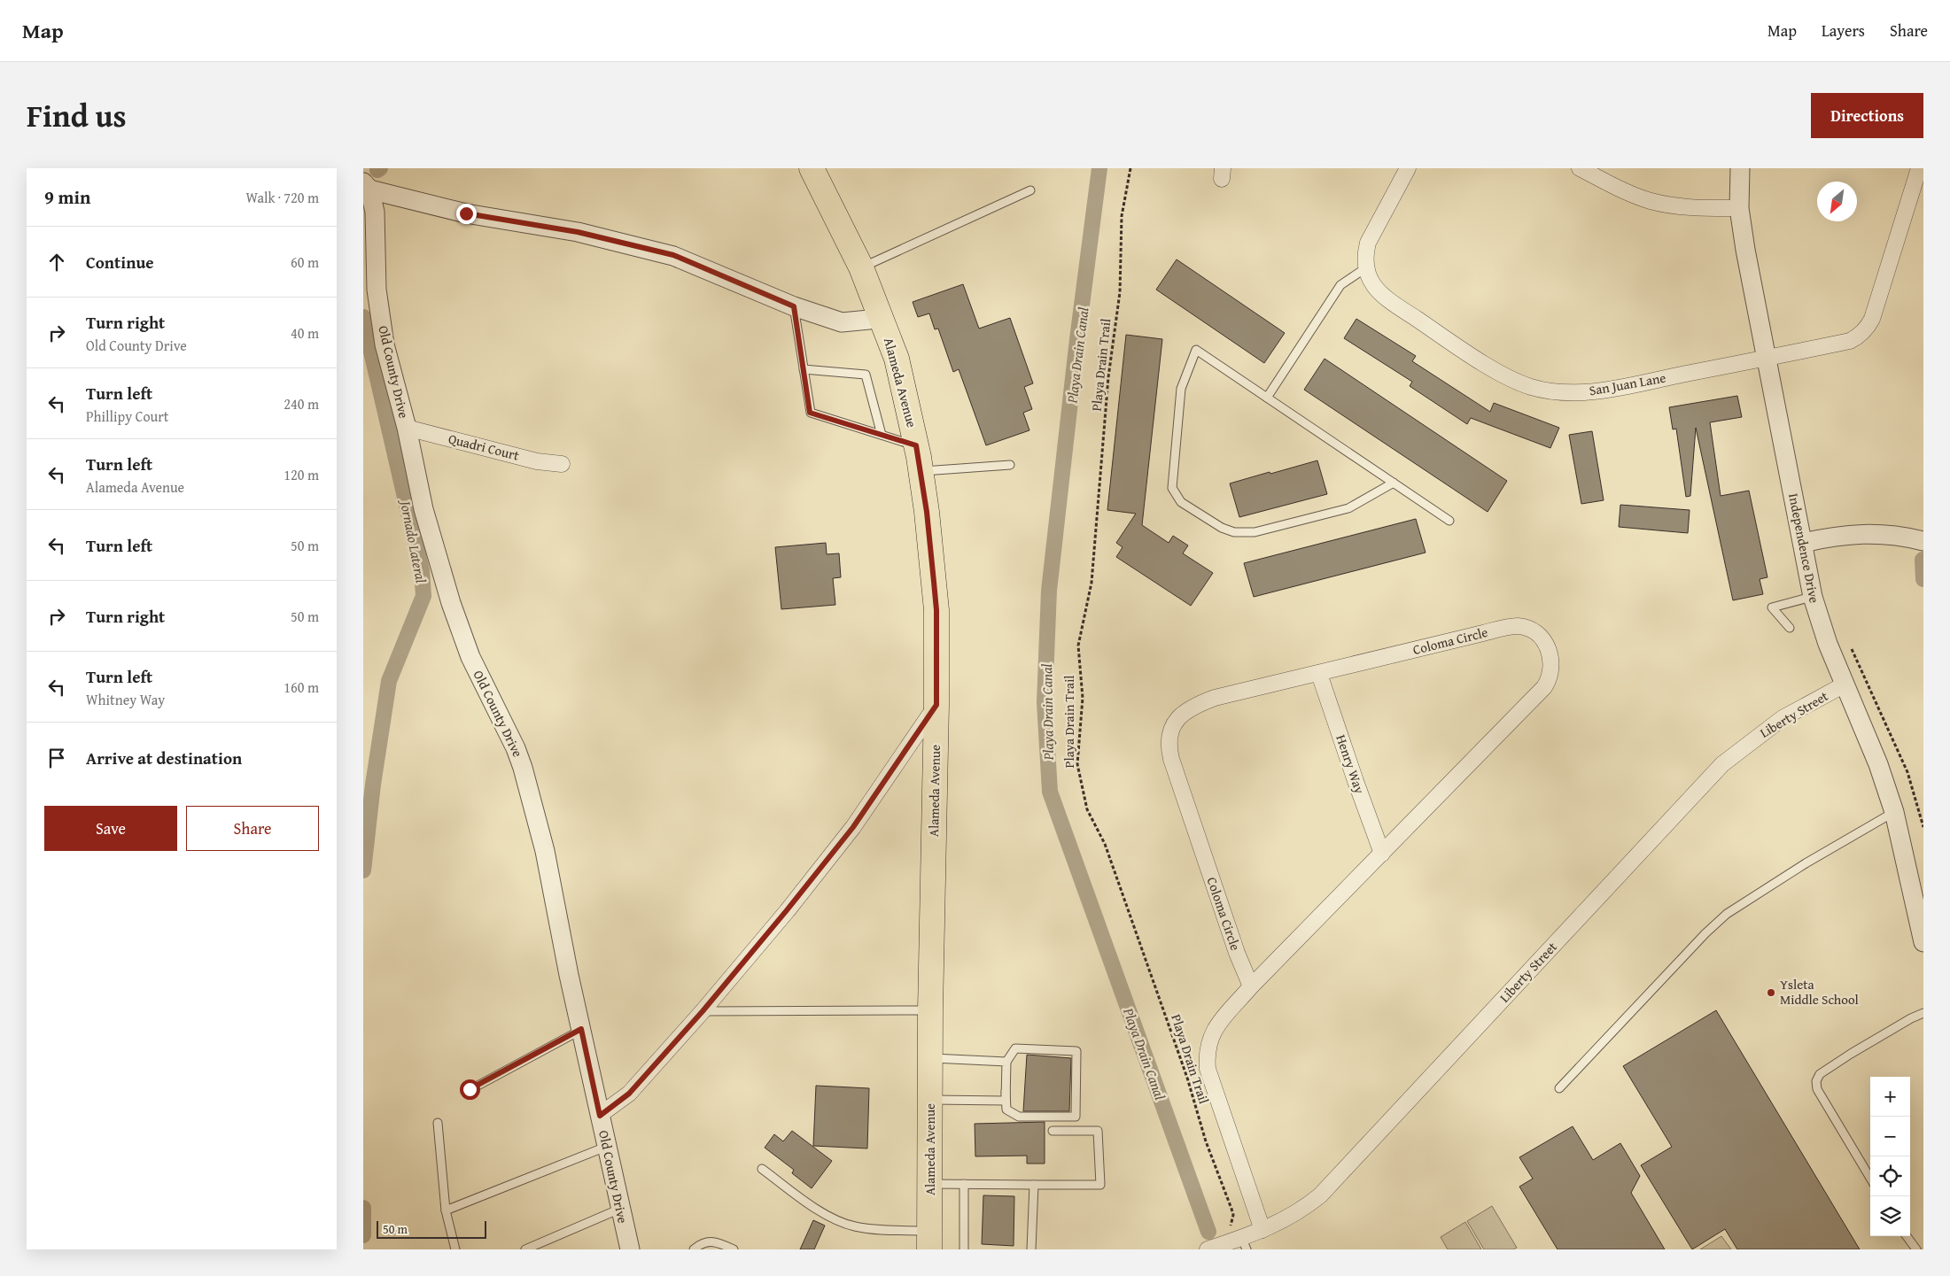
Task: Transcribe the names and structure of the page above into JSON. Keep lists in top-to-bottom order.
{
  "streets": {
    "main road": ["Alameda Avenue"],
    "street": [
      "Old County Drive",
      "San Juan Lane",
      "Quadri Court",
      "Independence Drive",
      "Coloma Circle",
      "Liberty Street",
      "Henry Way"
    ],
    "path": ["Playa Drain Trail"]
  },
  "crossings": [
    ["Old County Drive", "Quadri Court"],
    ["San Juan Lane", "Independence Drive"],
    ["Independence Drive", "Liberty Street"],
    ["Coloma Circle", "Liberty Street"],
    ["Coloma Circle", "Henry Way"]
  ],
  "water": ["Playa Drain Canal", "Jornado Lateral"],
  "places": ["Ysleta Middle School"],
  "scale_bar": "50 m",
  "north": "bottom left",
  "page": {
    "header": "Map",
    "nav": ["Map", "Layers", "Share"],
    "title": "Find us",
    "buttons": [
      "Directions",
      ["Save", "Share"]
    ],
    "heading": ["9 min", "Walk · 720 m"],
    "list": [
      ["Continue", "60 m"],
      ["Turn right", "Old County Drive", "40 m"],
      ["Turn left", "Phillipy Court", "240 m"],
      ["Turn left", "Alameda Avenue", "120 m"],
      ["Turn left", "50 m"],
      ["Turn right", "50 m"],
      ["Turn left", "Whitney Way", "160 m"],
      "Arrive at destination"
    ],
    "map_buttons": ["+", "−"],
    "scale": "50 m"
  }
}
